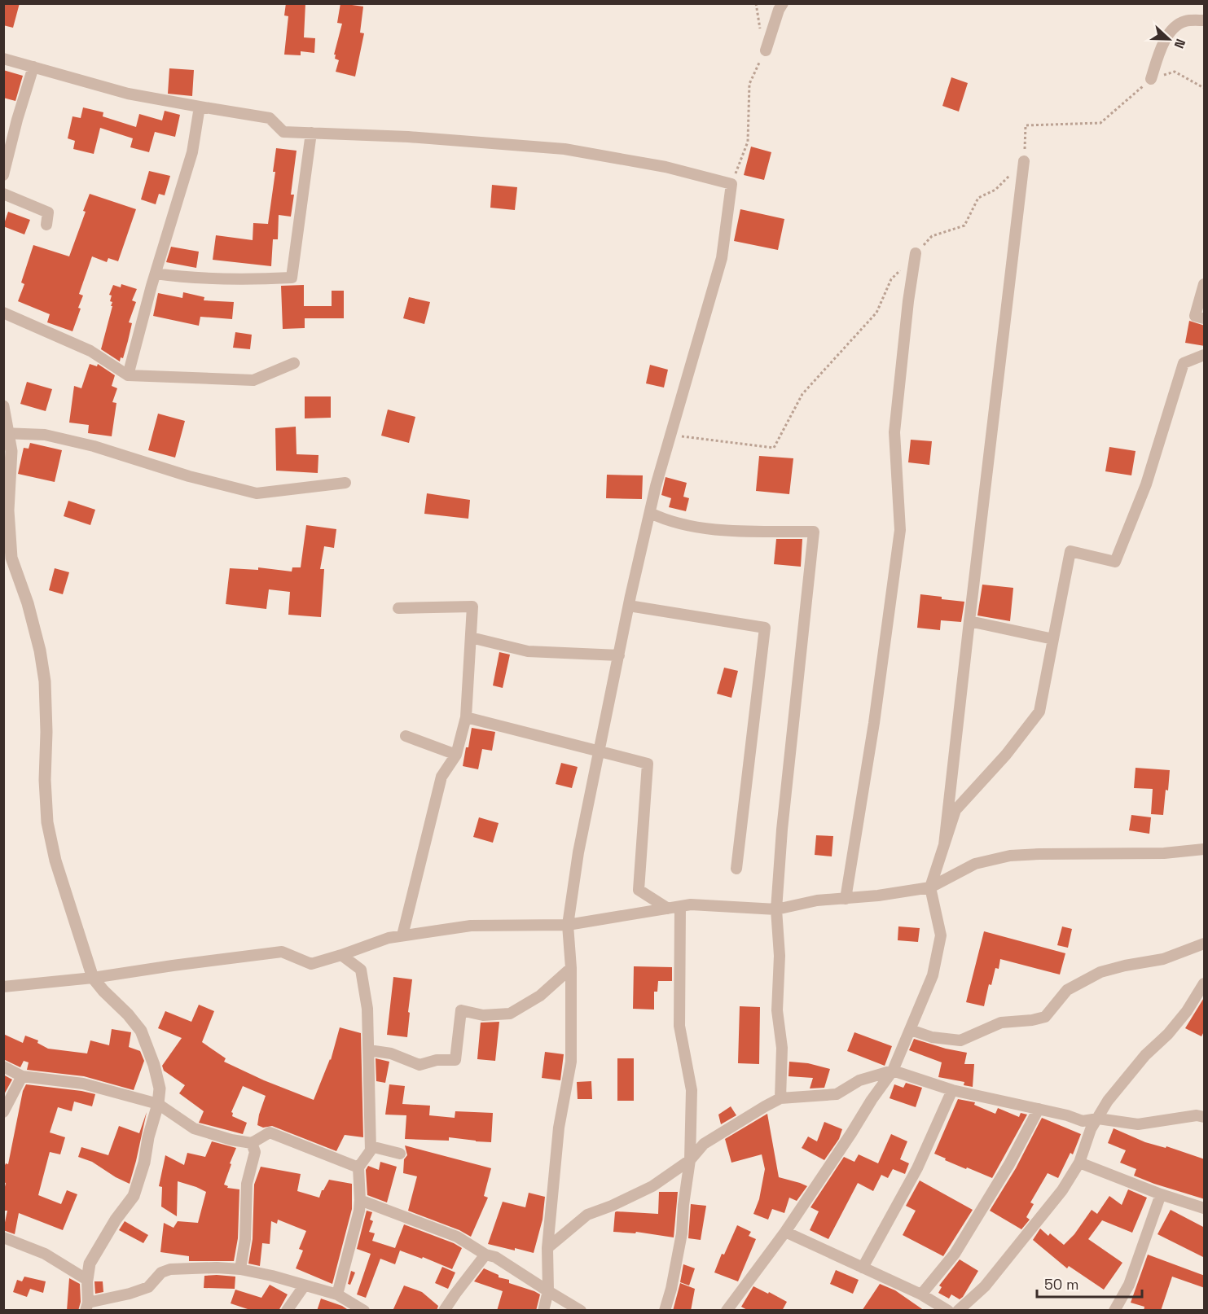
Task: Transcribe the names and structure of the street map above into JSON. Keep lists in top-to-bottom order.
{
  "scale_bar": "50 m",
  "north": "right"
}
